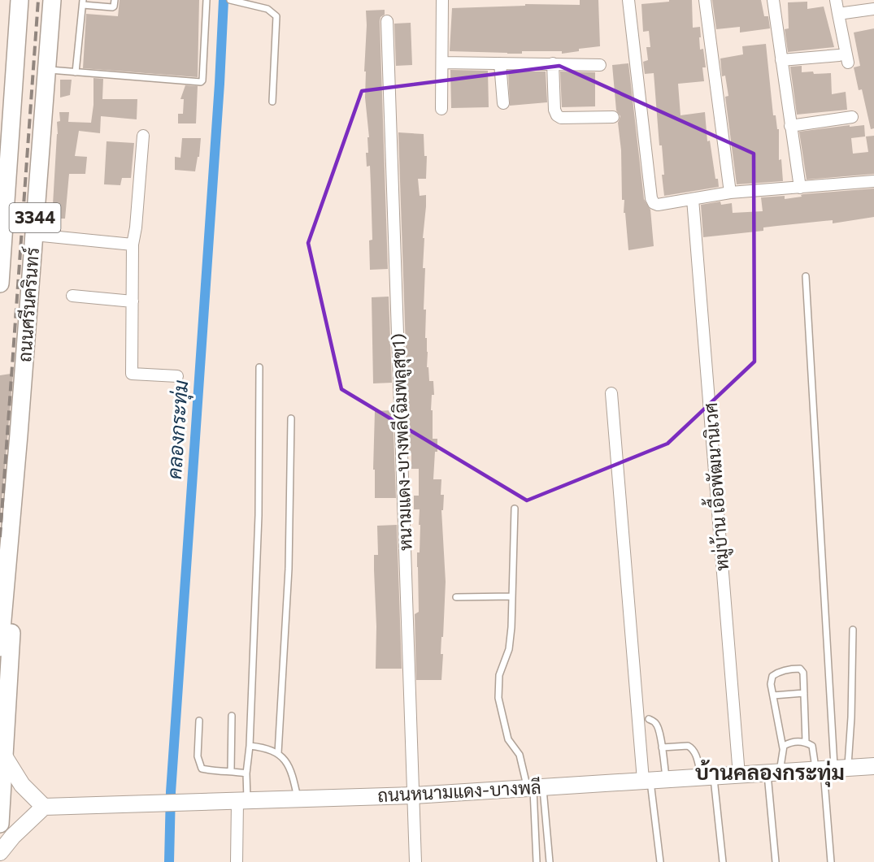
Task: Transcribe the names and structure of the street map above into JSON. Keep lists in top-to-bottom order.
{
  "streets": {
    "main road": ["3344", "ถนนศรีนครินทร์", "ถนนหนามแดง-บางพลี"],
    "street": ["หนามแดง-บางพลี(ฉิมพลูสุข1)", "หมู่บ้าน เอื้อพัฒนานิเวศ"]
  },
  "crossings": [
    ["หนามแดง-บางพลี(ฉิมพลูสุข1)", "ถนนหนามแดง-บางพลี"],
    ["หมู่บ้าน เอื้อพัฒนานิเวศ", "ถนนหนามแดง-บางพลี"]
  ],
  "districts": ["บ้านคลองกระทุ่ม"],
  "water": ["คลองกระทุ่ม"]
}
